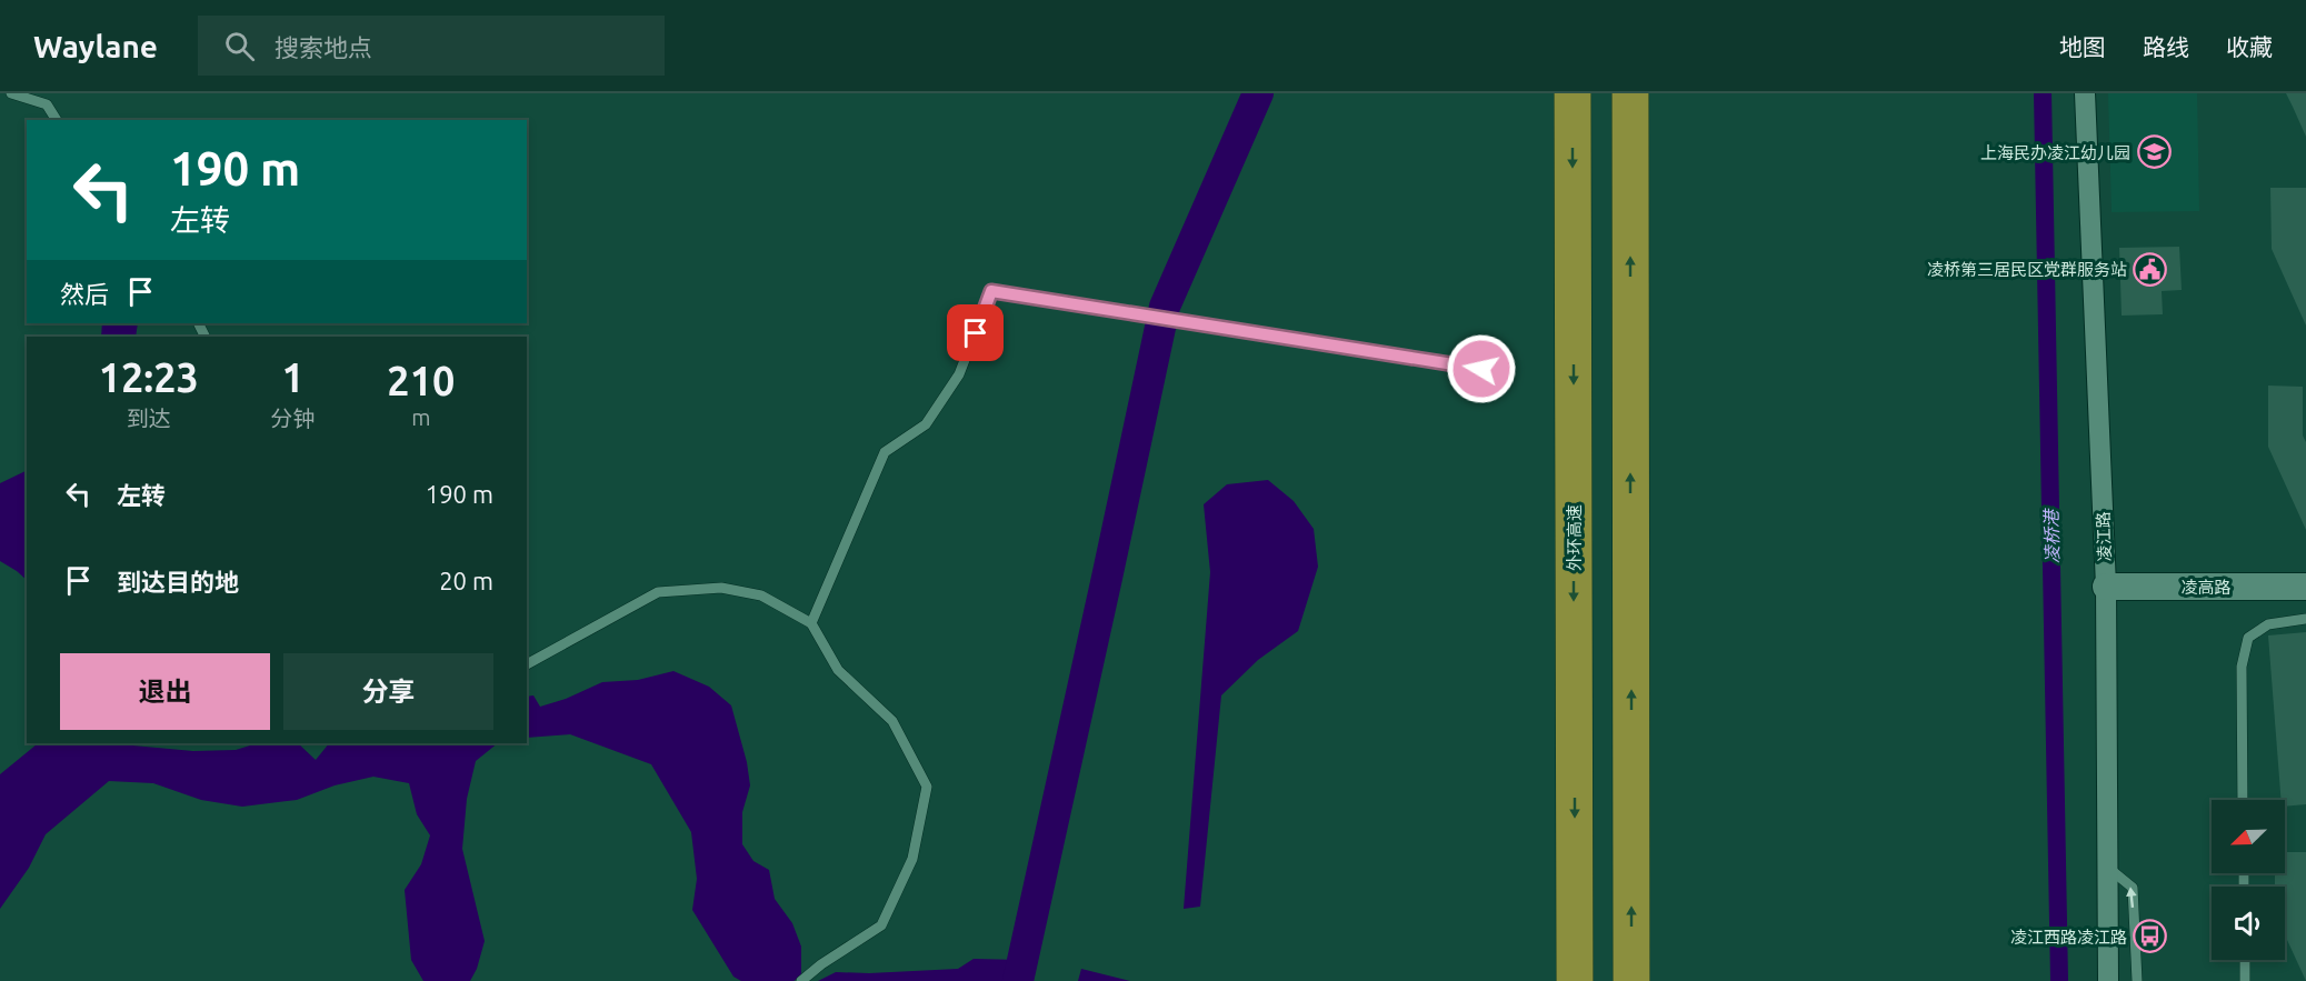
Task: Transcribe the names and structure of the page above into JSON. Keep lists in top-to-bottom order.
{
  "streets": {
    "highway": ["外环高速"],
    "street": ["凌江路", "凌高路"]
  },
  "crossings": [
    ["凌江路", "凌高路"]
  ],
  "water": ["凌桥港"],
  "places": {
    "school or university": ["上海民办凌江幼儿园"],
    "public building": ["凌桥第三居民区党群服务站"],
    "bus stop": ["凌江西路凌江路"]
  },
  "north": "bottom left",
  "page": {
    "header": "Waylane",
    "search": "搜索地点",
    "nav": ["地图", "路线", "收藏"],
    "turn": ["190 m", "左转"],
    "then": "然后",
    "eta": [
      "12:23",
      "到达",
      "1",
      "分钟",
      "210",
      "m"
    ],
    "list": [
      {
        "name": "左转",
        "value": "190 m"
      },
      {
        "name": "到达目的地",
        "value": "20 m"
      }
    ],
    "buttons": ["退出", "分享"]
  }
}
